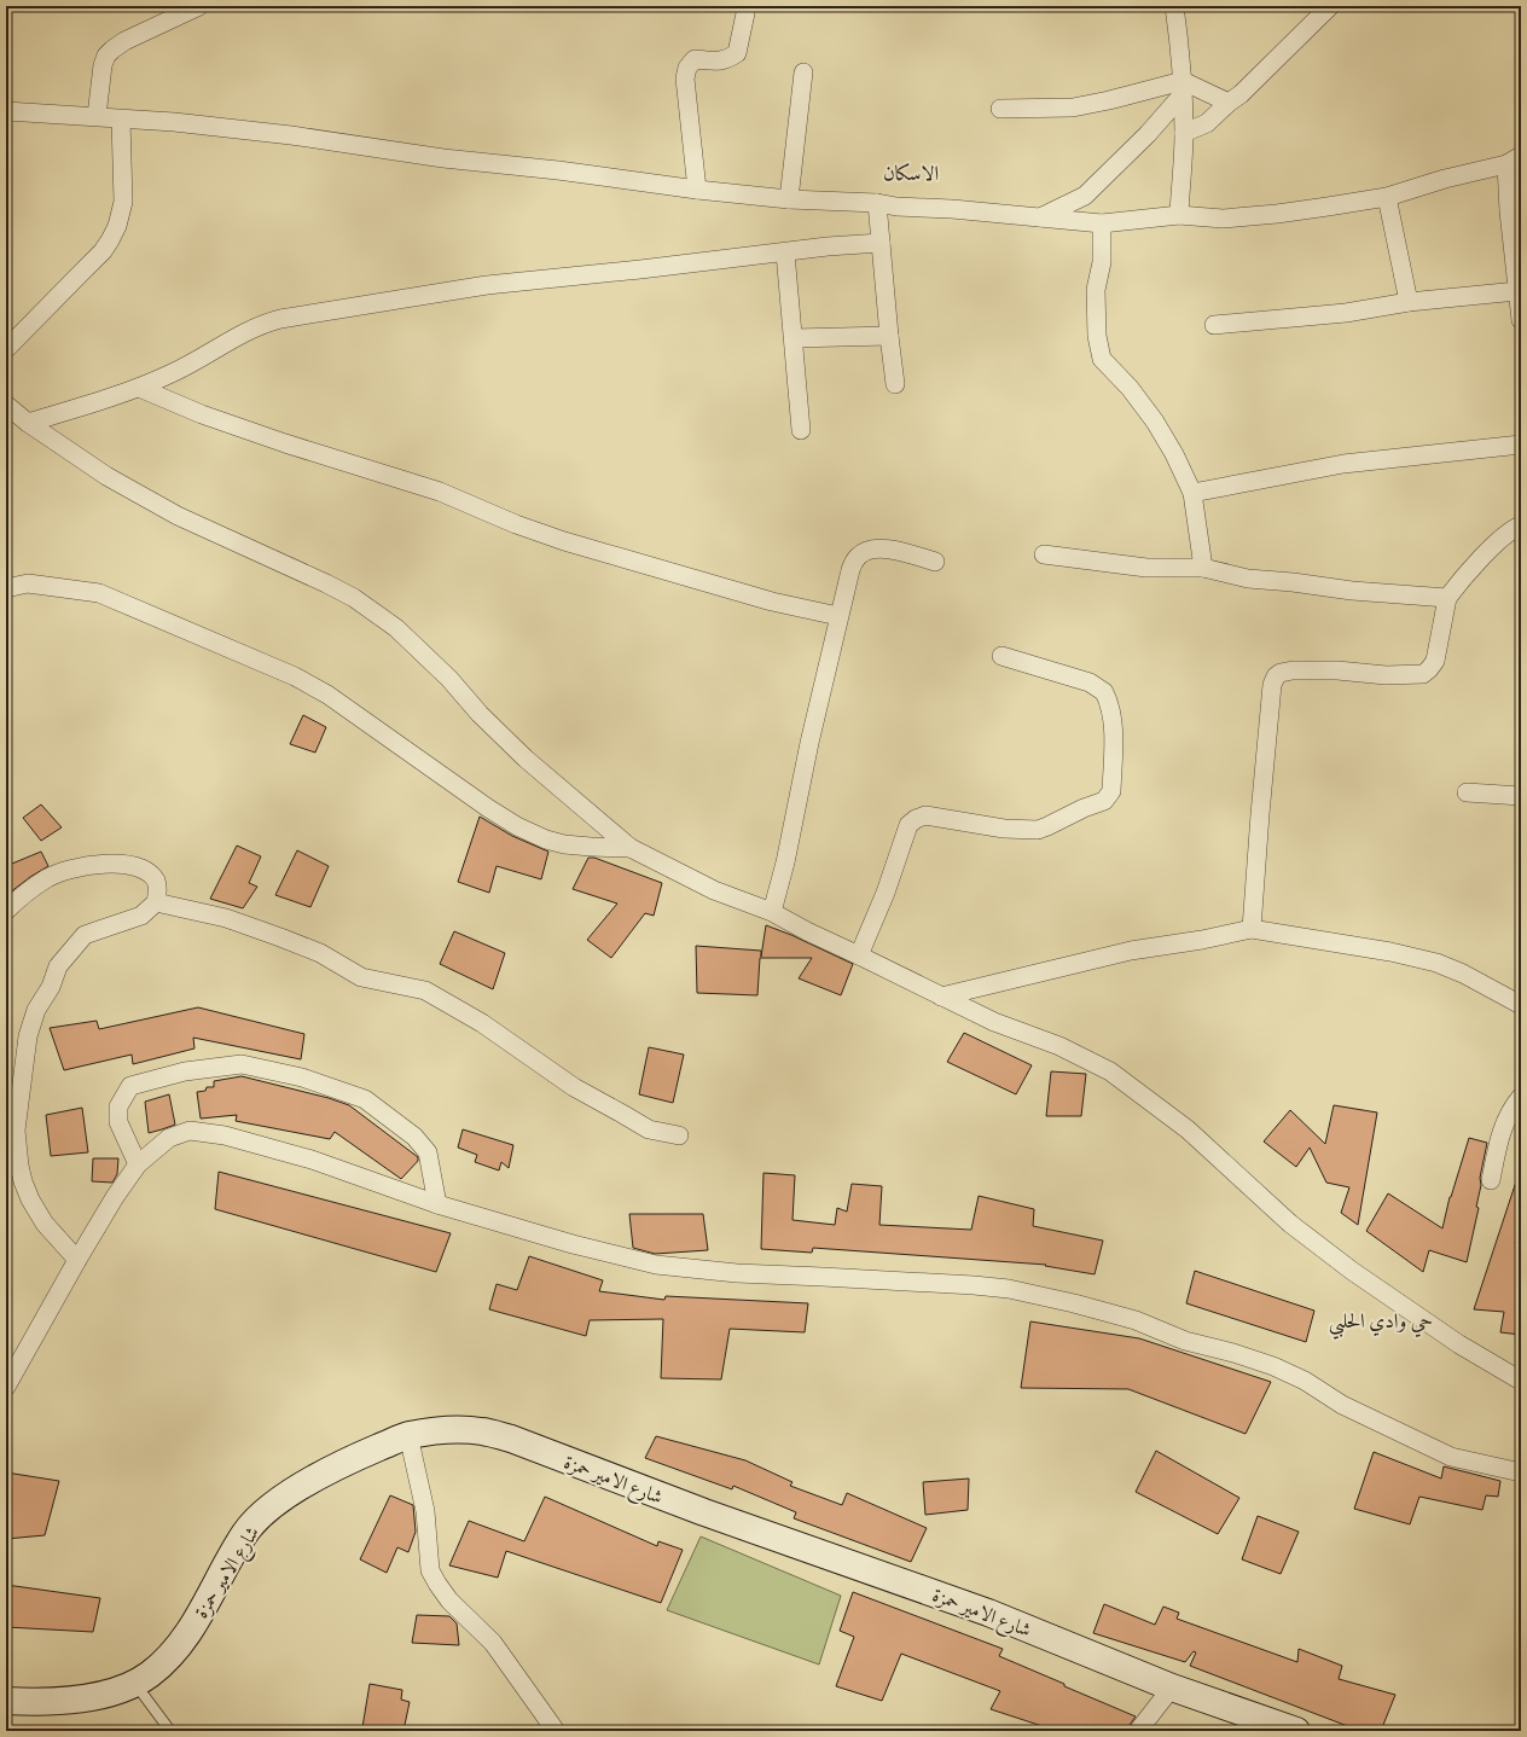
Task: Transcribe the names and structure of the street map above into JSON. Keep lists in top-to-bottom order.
{
  "streets": {
    "main road": ["شارع الامير حمزة"]
  },
  "districts": ["الاسكان", "حي وادي الحلبي"]
}
